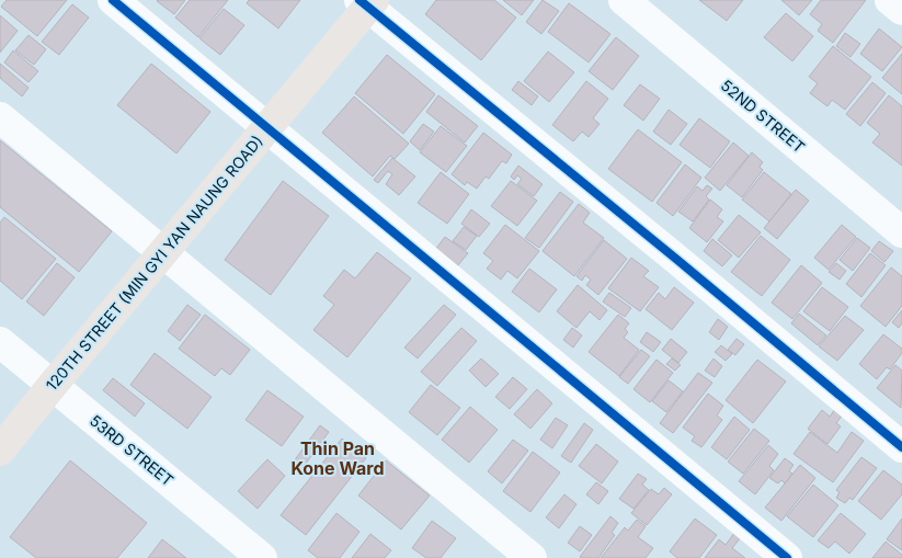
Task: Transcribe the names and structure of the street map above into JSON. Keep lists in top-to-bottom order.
{
  "streets": {
    "main road": ["120TH STREET (MIN GYI YAN NAUNG ROAD)"],
    "street": ["52ND STREET", "53RD STREET"]
  },
  "crossings": [
    ["120TH STREET (MIN GYI YAN NAUNG ROAD)", "53RD STREET"]
  ],
  "districts": ["Thin Pan Kone Ward"]
}
